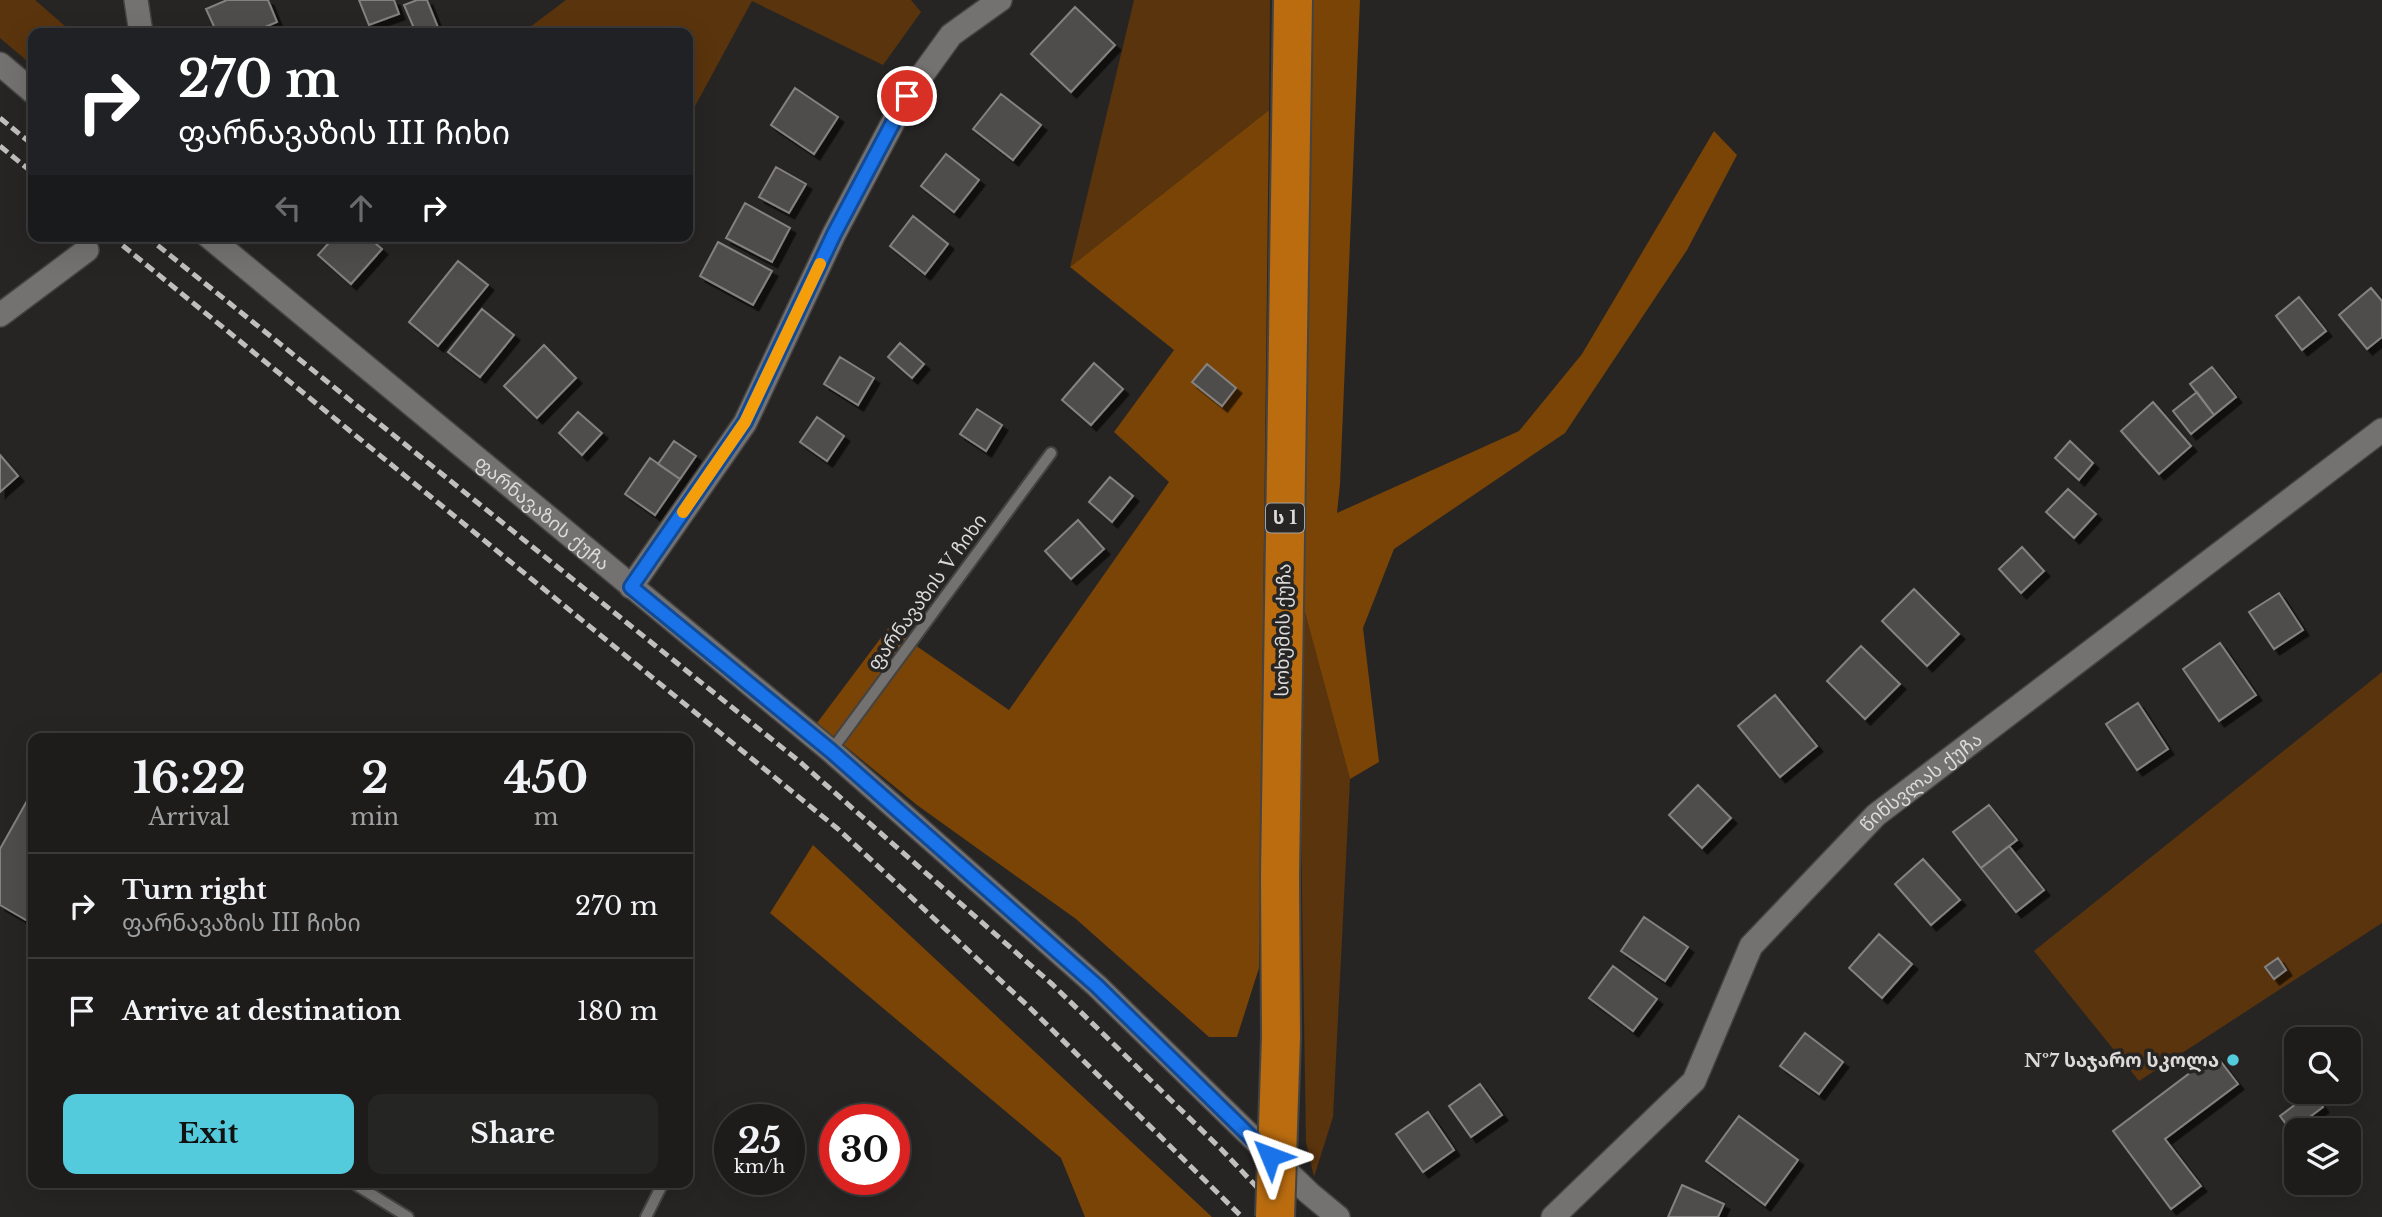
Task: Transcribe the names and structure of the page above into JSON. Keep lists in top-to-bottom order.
{
  "streets": {
    "highway": ["ს 1", "სოხუმის ქუჩა"],
    "street": ["ფარნავაზის ქუჩა", "წინსვლას ქუჩა"],
    "lane": ["ფარნავაზის V ჩიხი"]
  },
  "crossings": [
    ["ფარნავაზის ქუჩა", "ფარნავაზის V ჩიხი"]
  ],
  "places": ["№7 საჯარო სკოლა"],
  "page": {
    "turn": ["270 m", "ფარნავაზის III ჩიხი"],
    "eta": [
      "16:22",
      "Arrival",
      "2",
      "min",
      "450",
      "m"
    ],
    "list": [
      {
        "name": "Turn right",
        "note": "ფარნავაზის III ჩიხი",
        "value": "270 m"
      },
      {
        "name": "Arrive at destination",
        "value": "180 m"
      }
    ],
    "buttons": ["Exit", "Share"],
    "speed": "25 km/h",
    "limit": "30"
  }
}
